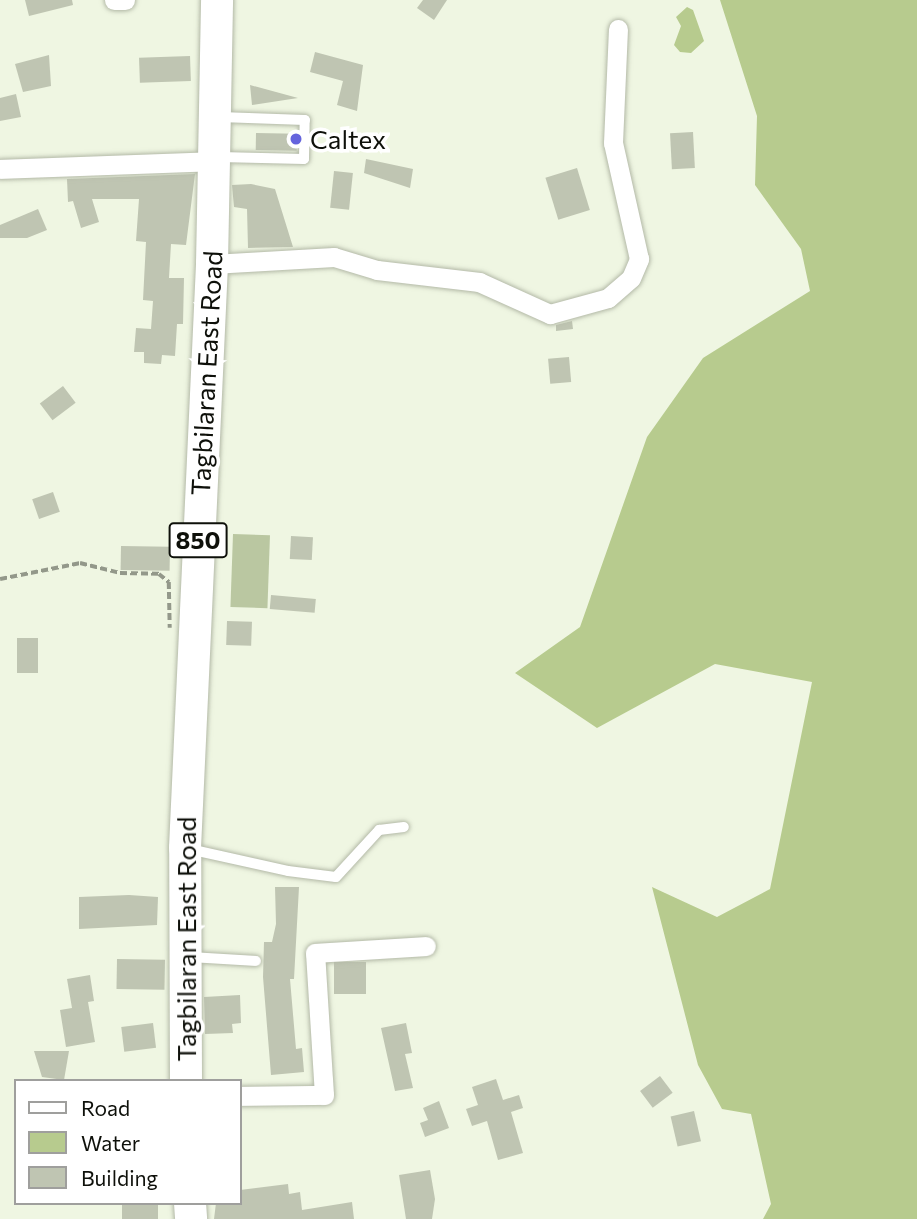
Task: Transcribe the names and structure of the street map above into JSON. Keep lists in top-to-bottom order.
{
  "streets": {
    "main road": ["Tagbilaran East Road", "850"]
  },
  "places": ["Caltex"],
  "legend": ["Road", "Water", "Building"]
}
